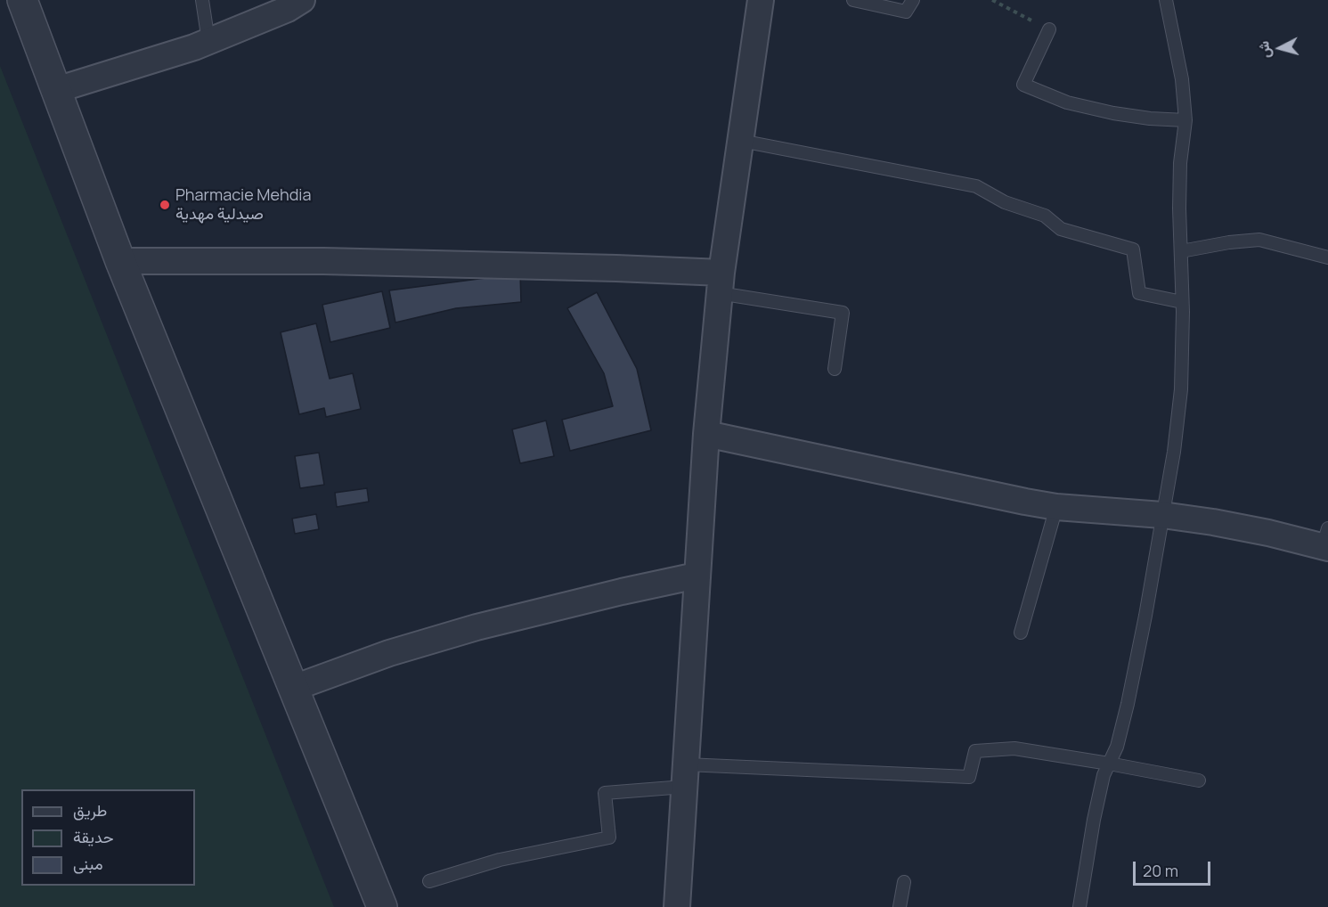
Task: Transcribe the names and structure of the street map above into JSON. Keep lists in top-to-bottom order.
{
  "places": ["Pharmacie Mehdia صيدلية مهدية"],
  "legend": ["طريق", "حديقة", "مبنى"],
  "scale_bar": "20 m",
  "north": "left"
}
